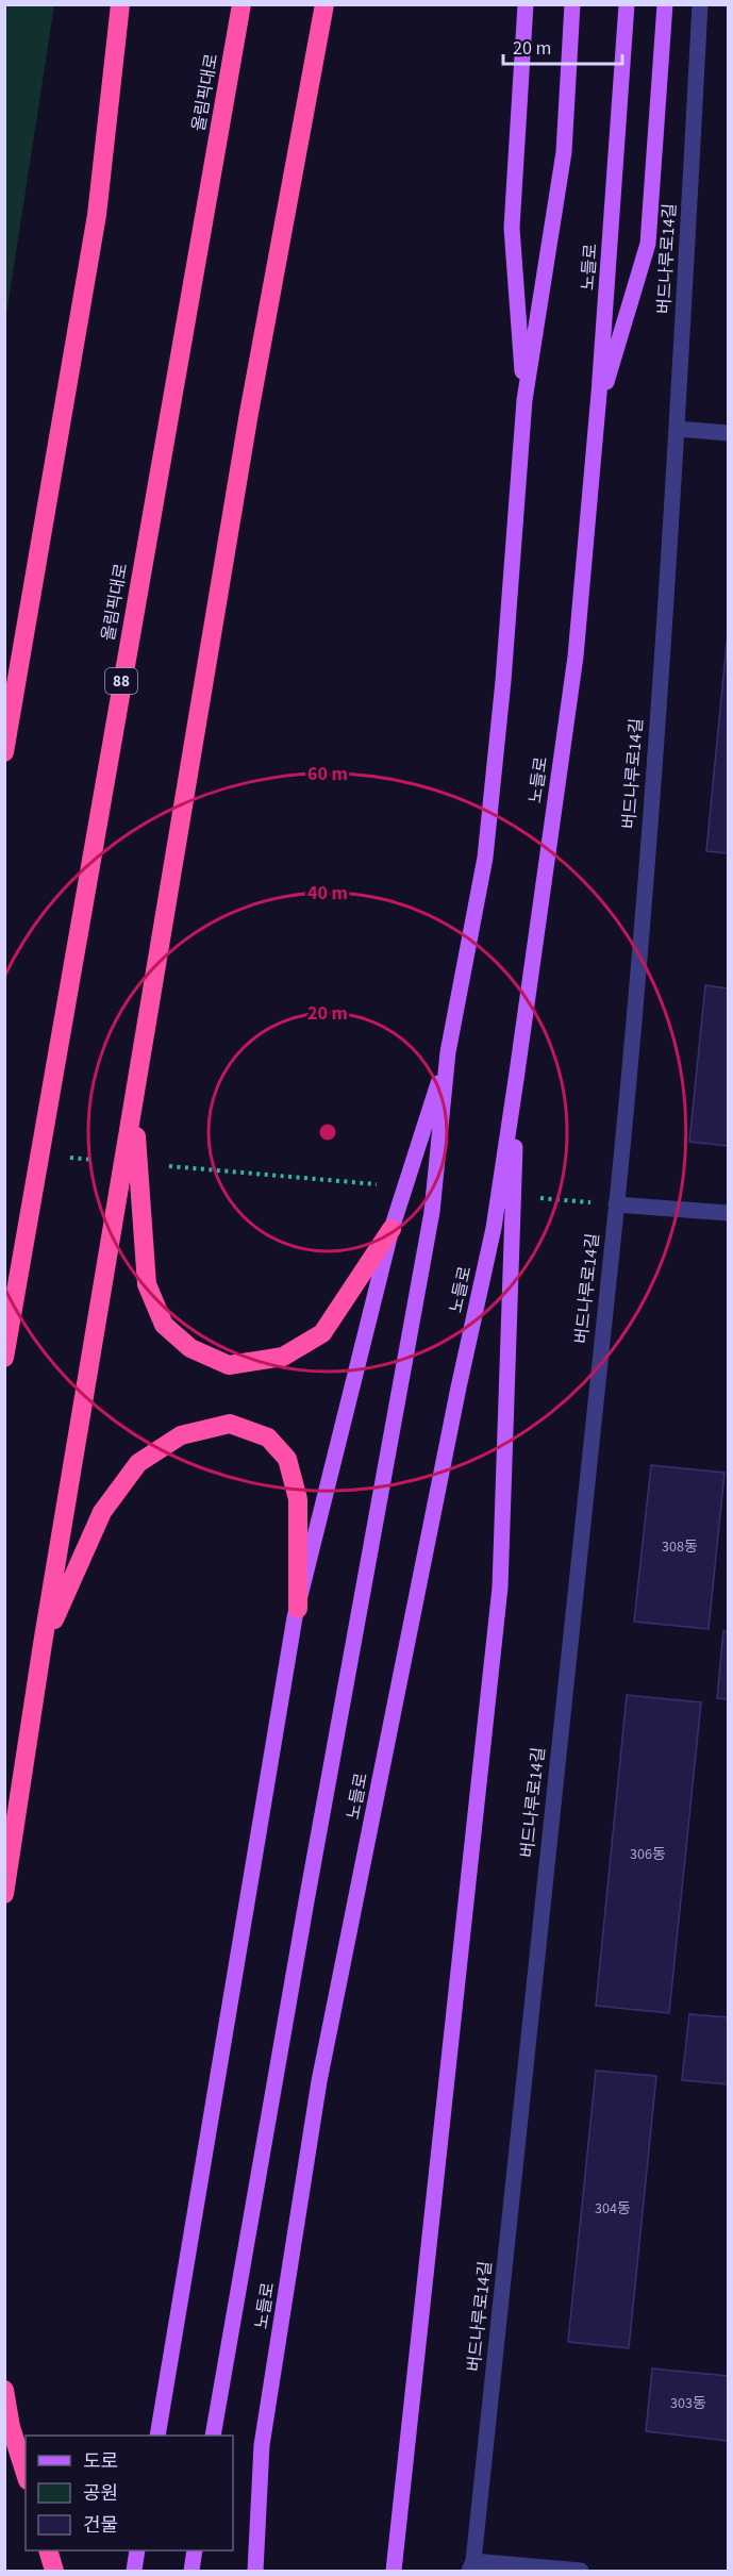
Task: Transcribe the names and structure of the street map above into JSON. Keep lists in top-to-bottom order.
{
  "streets": {
    "highway": ["올림픽대로", "88"],
    "main road": ["노들로"],
    "street": ["버드나루로14길"]
  },
  "house_numbers": [
    "308동",
    "306동",
    "304동",
    "303동"
  ],
  "legend": ["도로", "공원", "건물"],
  "scale_bar": "20 m",
  "rings": ["60 m", "40 m", "20 m"]
}
